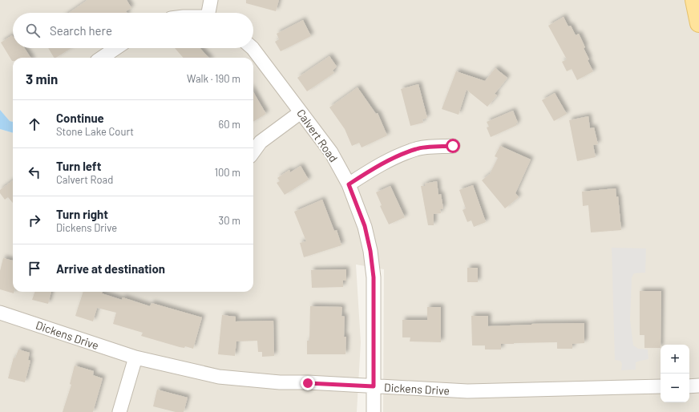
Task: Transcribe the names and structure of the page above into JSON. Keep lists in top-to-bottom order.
{
  "streets": {
    "street": ["Calvert Road", "Dickens Drive"]
  },
  "crossings": [
    ["Calvert Road", "Dickens Drive"]
  ],
  "page": {
    "search": "Search here",
    "heading": ["3 min", "Walk · 190 m"],
    "list": [
      ["Continue", "Stone Lake Court", "60 m"],
      ["Turn left", "Calvert Road", "100 m"],
      ["Turn right", "Dickens Drive", "30 m"],
      "Arrive at destination"
    ],
    "map_buttons": ["+", "−"]
  }
}
